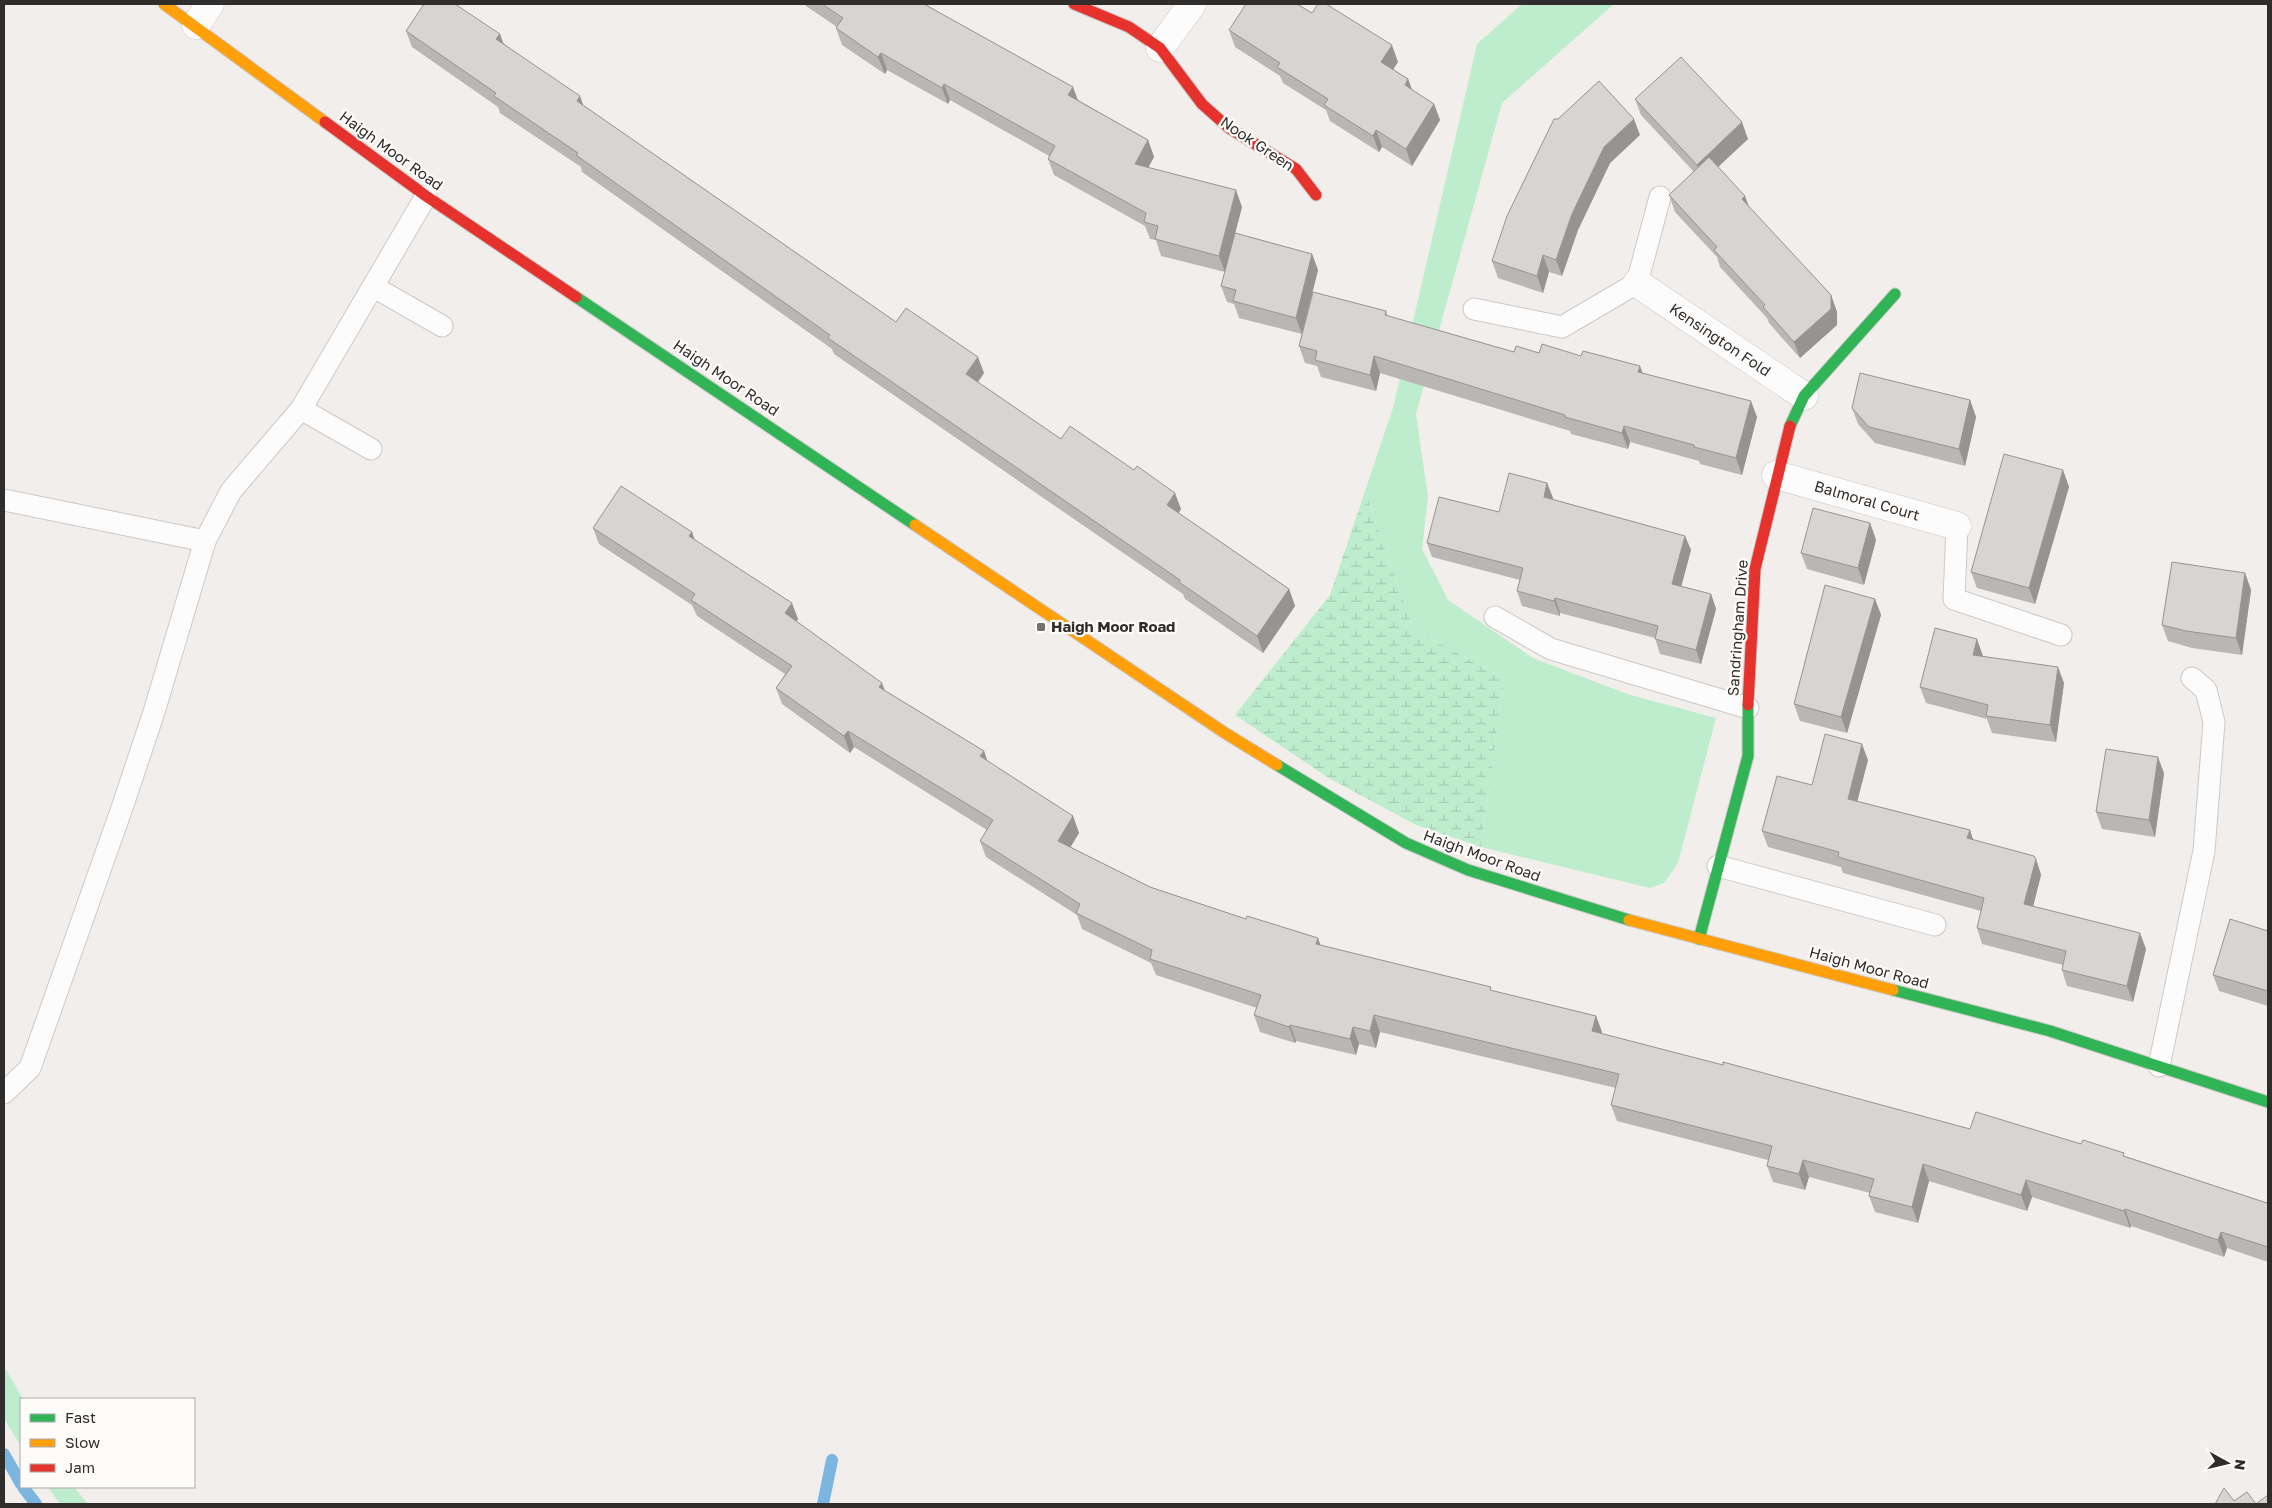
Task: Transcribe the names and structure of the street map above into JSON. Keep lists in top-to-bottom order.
{
  "streets": {
    "street": [
      "Nook Green",
      "Haigh Moor Road",
      "Kensington Fold",
      "Balmoral Court",
      "Sandringham Drive"
    ]
  },
  "crossings": [
    ["Haigh Moor Road", "Sandringham Drive"],
    ["Kensington Fold", "Sandringham Drive"],
    ["Balmoral Court", "Sandringham Drive"]
  ],
  "places": {
    "transit": ["Haigh Moor Road"]
  },
  "legend": ["Fast", "Slow", "Jam"],
  "north": "right"
}
